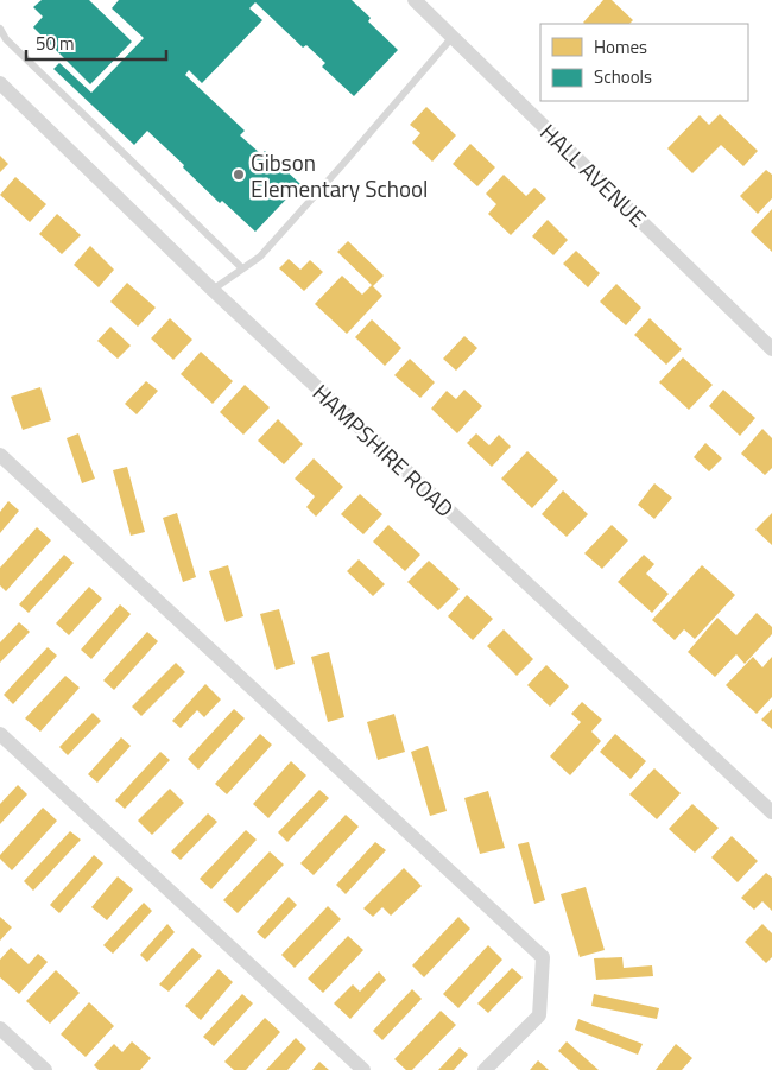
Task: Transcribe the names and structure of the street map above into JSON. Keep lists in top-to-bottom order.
{
  "streets": {
    "street": ["HALL AVENUE", "HAMPSHIRE ROAD"]
  },
  "places": ["Gibson Elementary School"],
  "legend": ["Homes", "Schools"],
  "scale_bar": "50 m"
}
